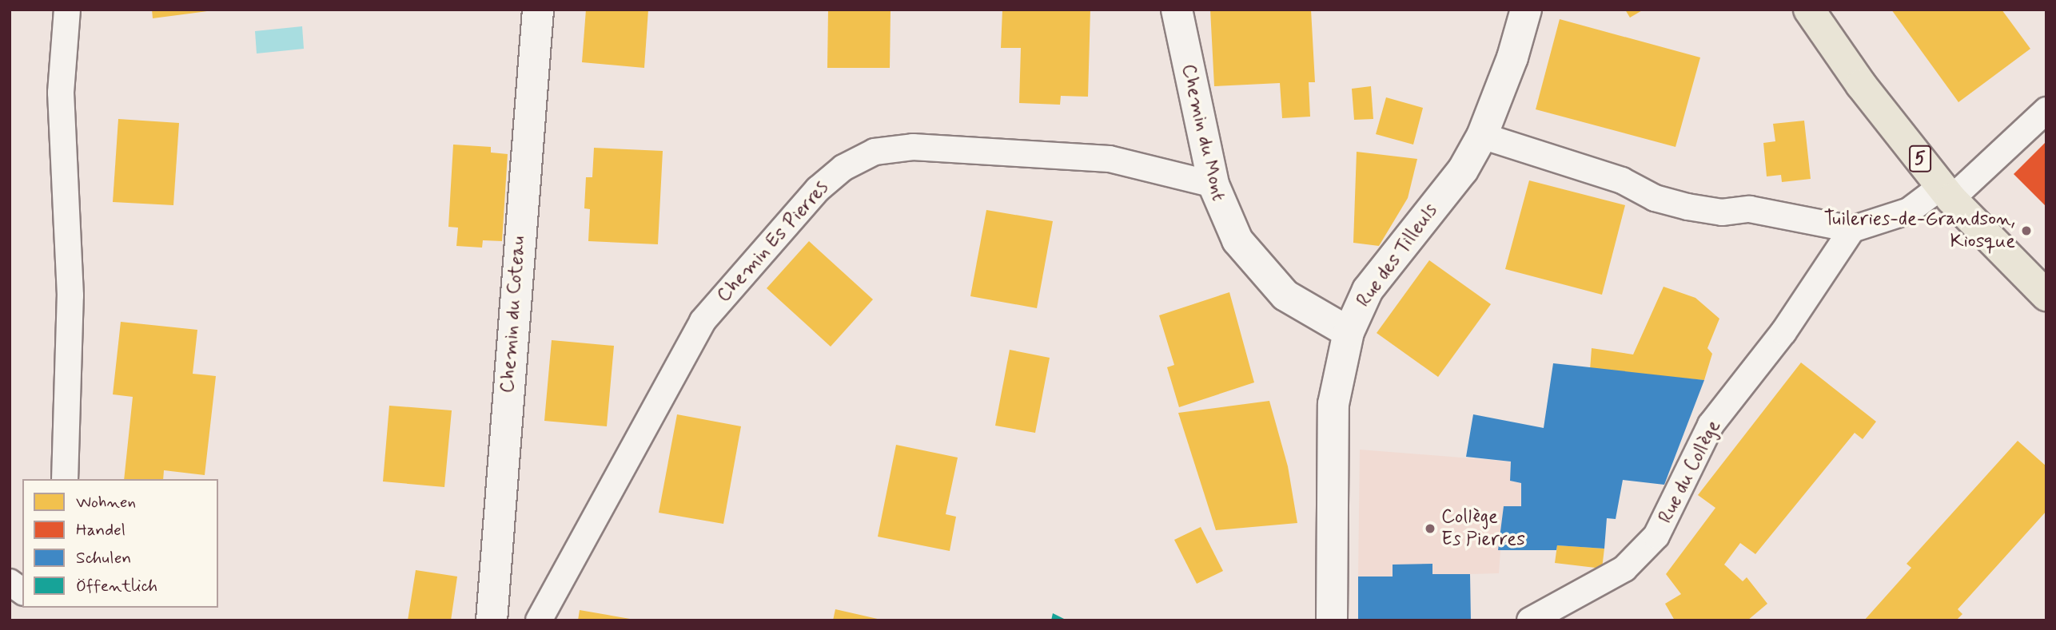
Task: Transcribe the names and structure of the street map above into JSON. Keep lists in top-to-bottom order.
{
  "streets": {
    "main road": ["5"],
    "street": ["Chemin du Mont", "Rue des Tilleuls", "Chemin du Coteau"],
    "lane": ["Chemin Es Pierres", "Rue du Collège"]
  },
  "crossings": [
    ["Chemin du Mont", "Chemin Es Pierres"],
    ["Chemin du Mont", "Rue des Tilleuls"]
  ],
  "places": ["Tuileries-de-Grandson, Kiosque", "Collège Es Pierres"],
  "legend": [
    "Wohnen",
    "Handel",
    "Schulen",
    "Öffentlich"
  ]
}
